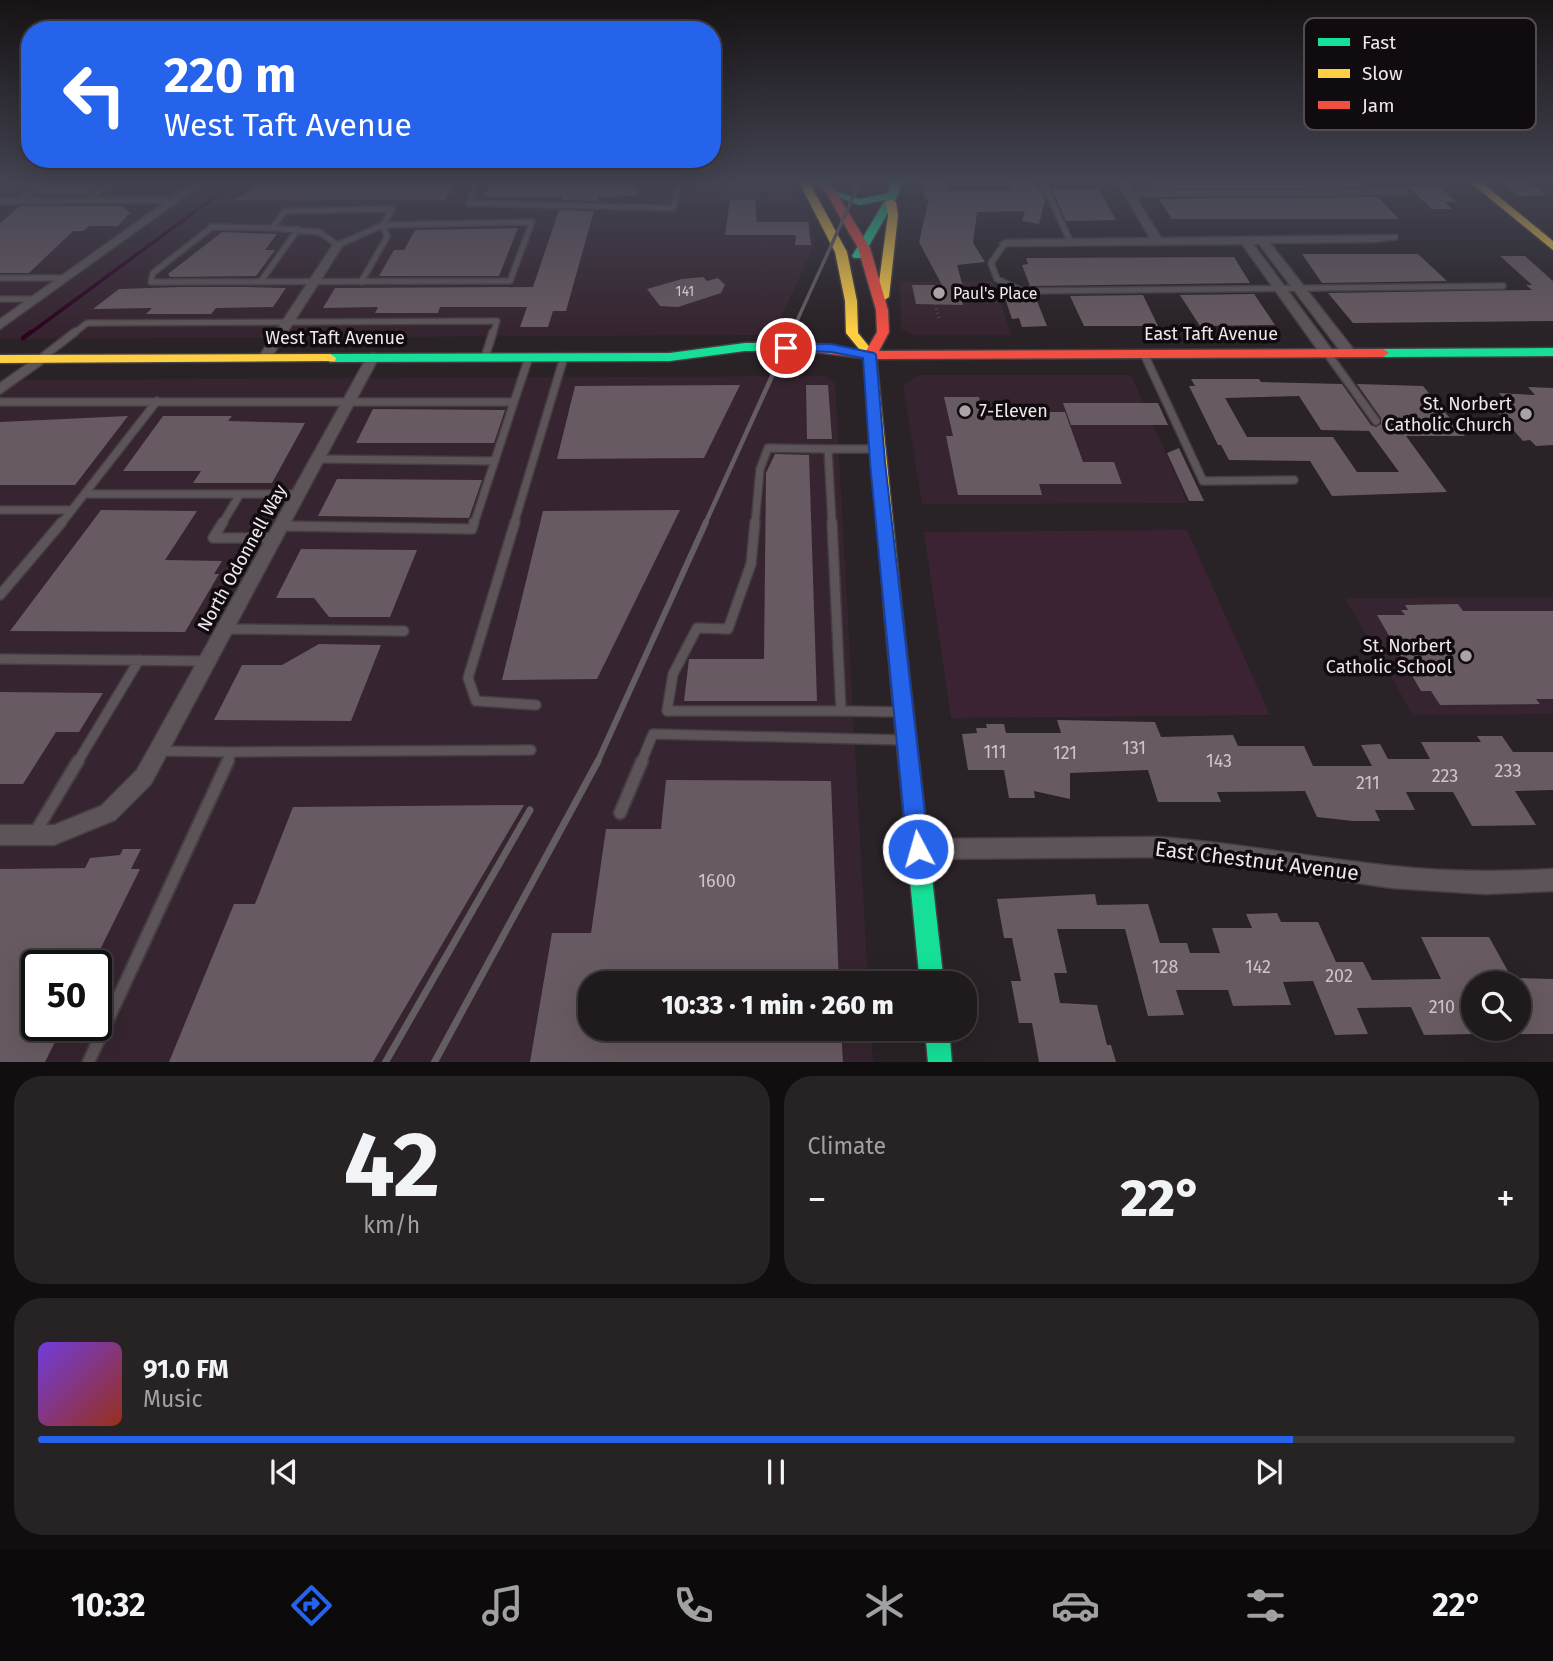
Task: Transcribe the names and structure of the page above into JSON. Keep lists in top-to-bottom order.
{
  "streets": {
    "main road": ["East Taft Avenue", "West Taft Avenue"],
    "street": ["North Odonnell Way", "East Chestnut Avenue"]
  },
  "crossings": [
    ["East Taft Avenue", "West Taft Avenue"],
    ["West Taft Avenue", "North Odonnell Way"]
  ],
  "places": [
    "Paul's Place",
    "7-Eleven",
    "St. Norbert Catholic Church",
    "St. Norbert Catholic School"
  ],
  "house_numbers": [
    "141",
    "131",
    "111",
    "121",
    "143",
    "233",
    "223",
    "211",
    "1600",
    "128",
    "142",
    "202",
    "210"
  ],
  "legend": ["Fast", "Slow", "Jam"],
  "page": {
    "turn": ["220 m", "West Taft Avenue"],
    "limit": "50",
    "trip": "10:33 · 1 min · 260 m",
    "tile": [
      ["42", "km/h"],
      "Climate"
    ],
    "heat": ["−", "22°", "+"],
    "song": ["91.0 FM", "Music"],
    "tabs": ["10:32", "22°"]
  }
}
